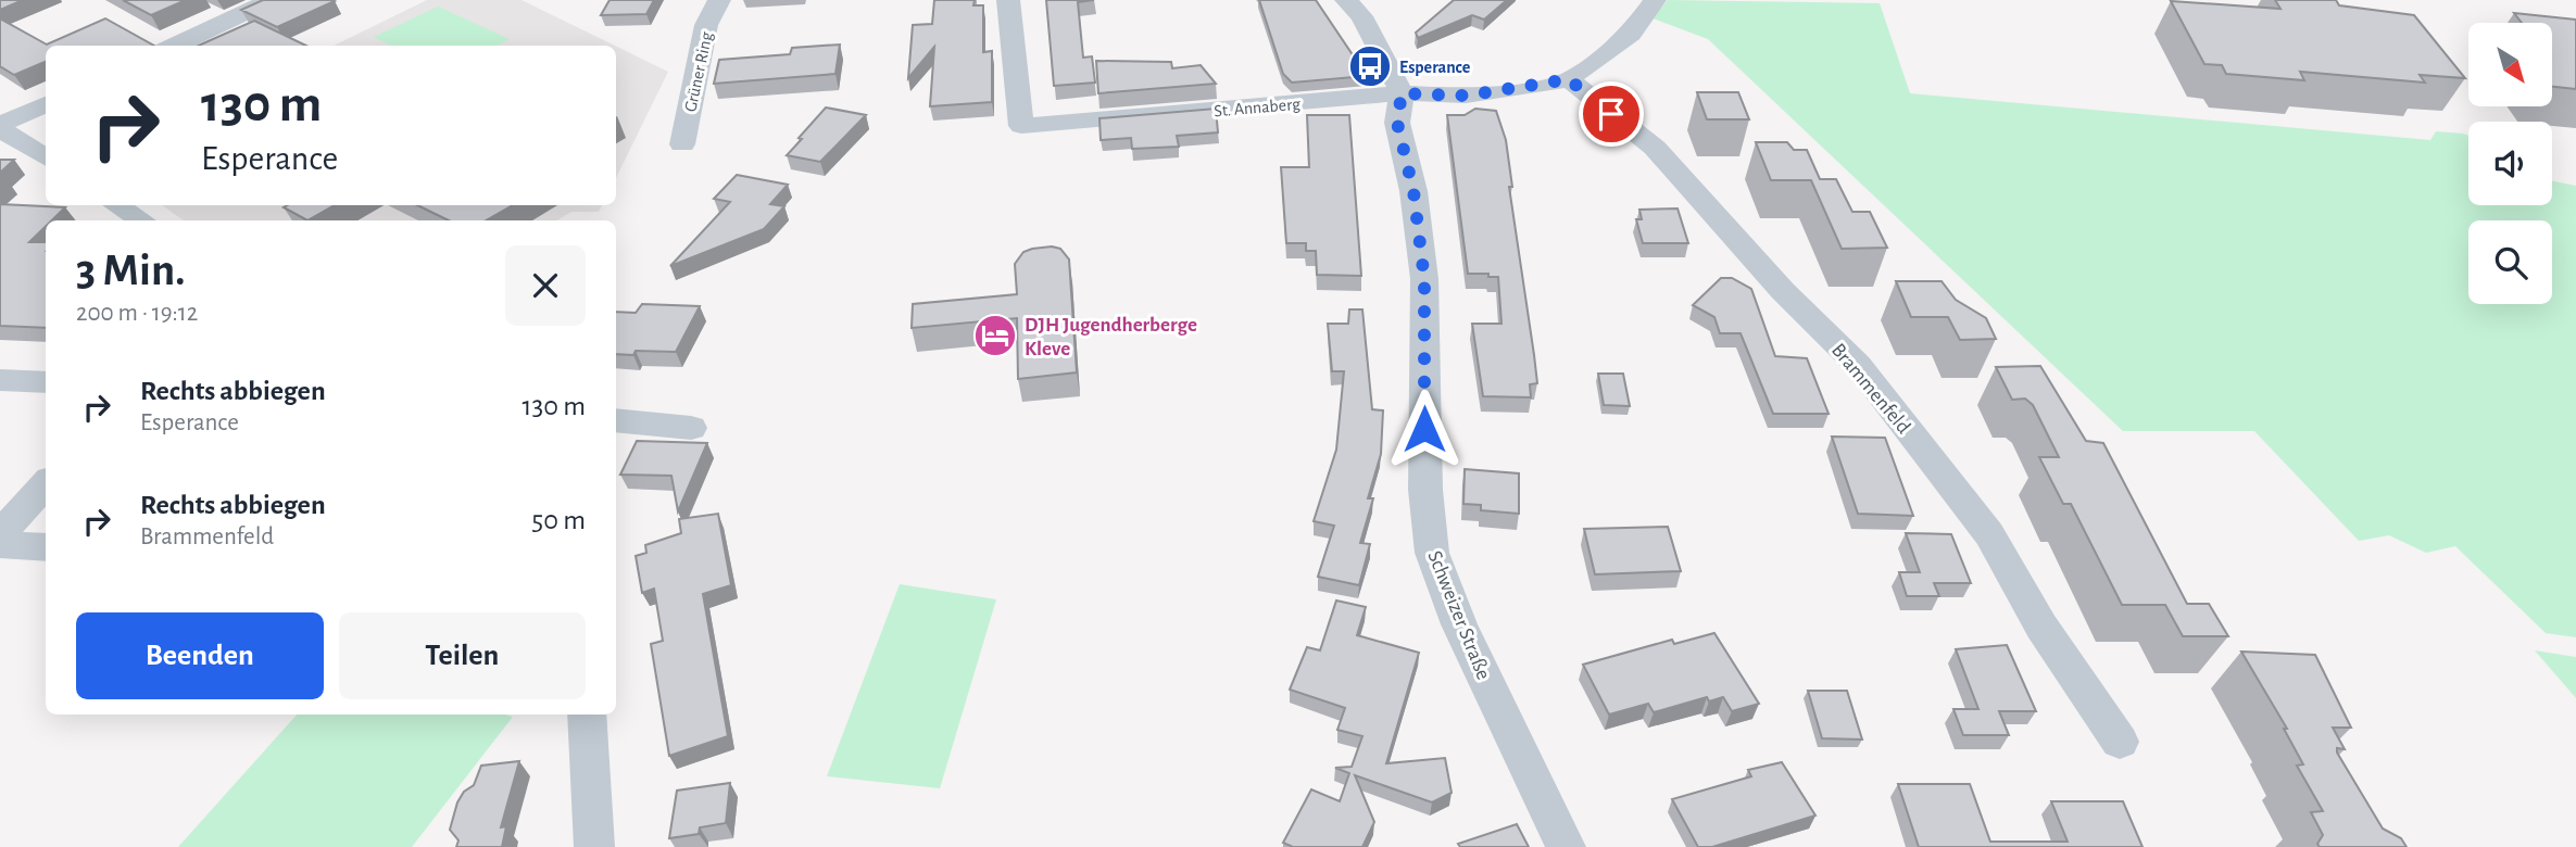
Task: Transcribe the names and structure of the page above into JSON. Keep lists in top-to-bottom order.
{
  "streets": {
    "street": [
      "Grüner Ring",
      "St. Annaberg",
      "Brammenfeld",
      "Schweizer Straße"
    ]
  },
  "crossings": [
    ["St. Annaberg", "Schweizer Straße"]
  ],
  "places": {
    "bus stop": ["Esperance"],
    "hotel": ["DJH Jugendherberge Kleve"]
  },
  "north": "bottom right",
  "page": {
    "turn": ["130 m", "Esperance"],
    "heading": ["3 Min.", "200 m · 19:12"],
    "list": [
      {
        "name": "Rechts abbiegen",
        "note": "Esperance",
        "value": "130 m"
      },
      {
        "name": "Rechts abbiegen",
        "note": "Brammenfeld",
        "value": "50 m"
      }
    ],
    "buttons": ["Beenden", "Teilen"]
  }
}
